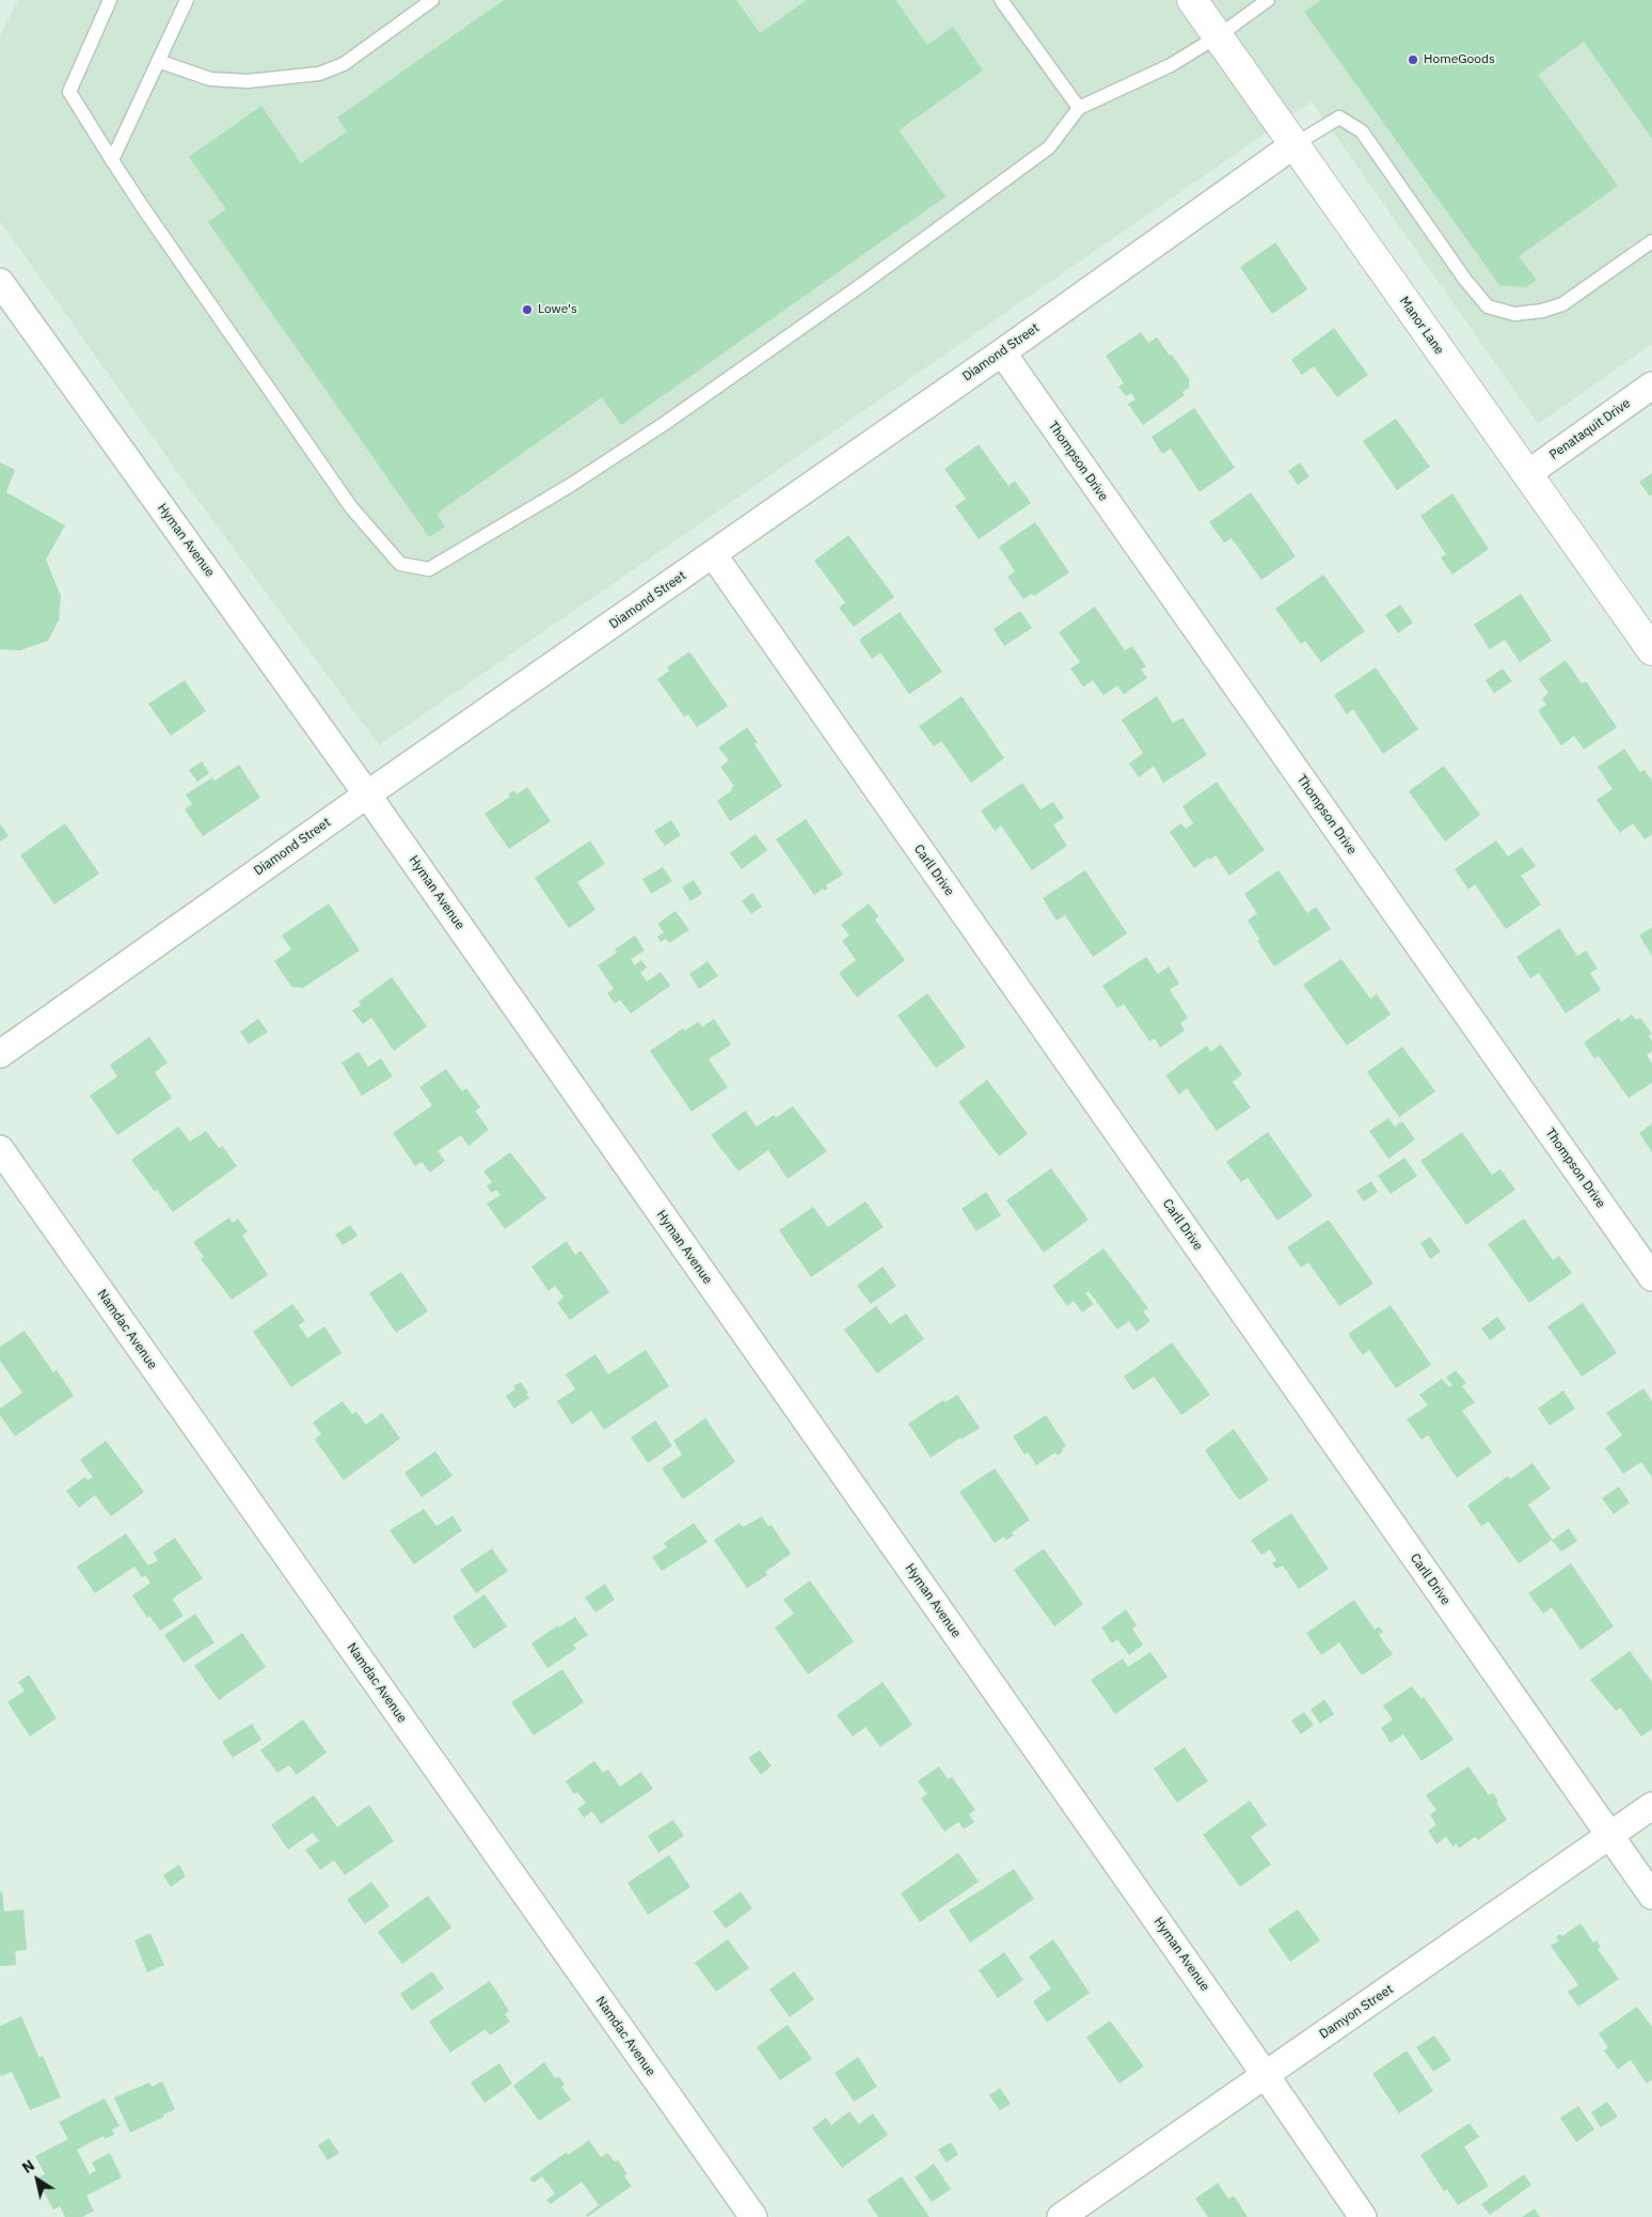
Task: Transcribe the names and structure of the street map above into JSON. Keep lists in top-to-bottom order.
{
  "streets": {
    "street": [
      "Manor Lane",
      "Diamond Street",
      "Penataquit Drive",
      "Thompson Drive",
      "Hyman Avenue",
      "Carll Drive",
      "Namdac Avenue",
      "Damyon Street"
    ]
  },
  "crossings": [
    ["Manor Lane", "Diamond Street"],
    ["Manor Lane", "Penataquit Drive"],
    ["Diamond Street", "Thompson Drive"],
    ["Diamond Street", "Hyman Avenue"],
    ["Diamond Street", "Carll Drive"],
    ["Hyman Avenue", "Damyon Street"],
    ["Carll Drive", "Damyon Street"]
  ],
  "places": ["HomeGoods", "Lowe's"],
  "north": "top left"
}
